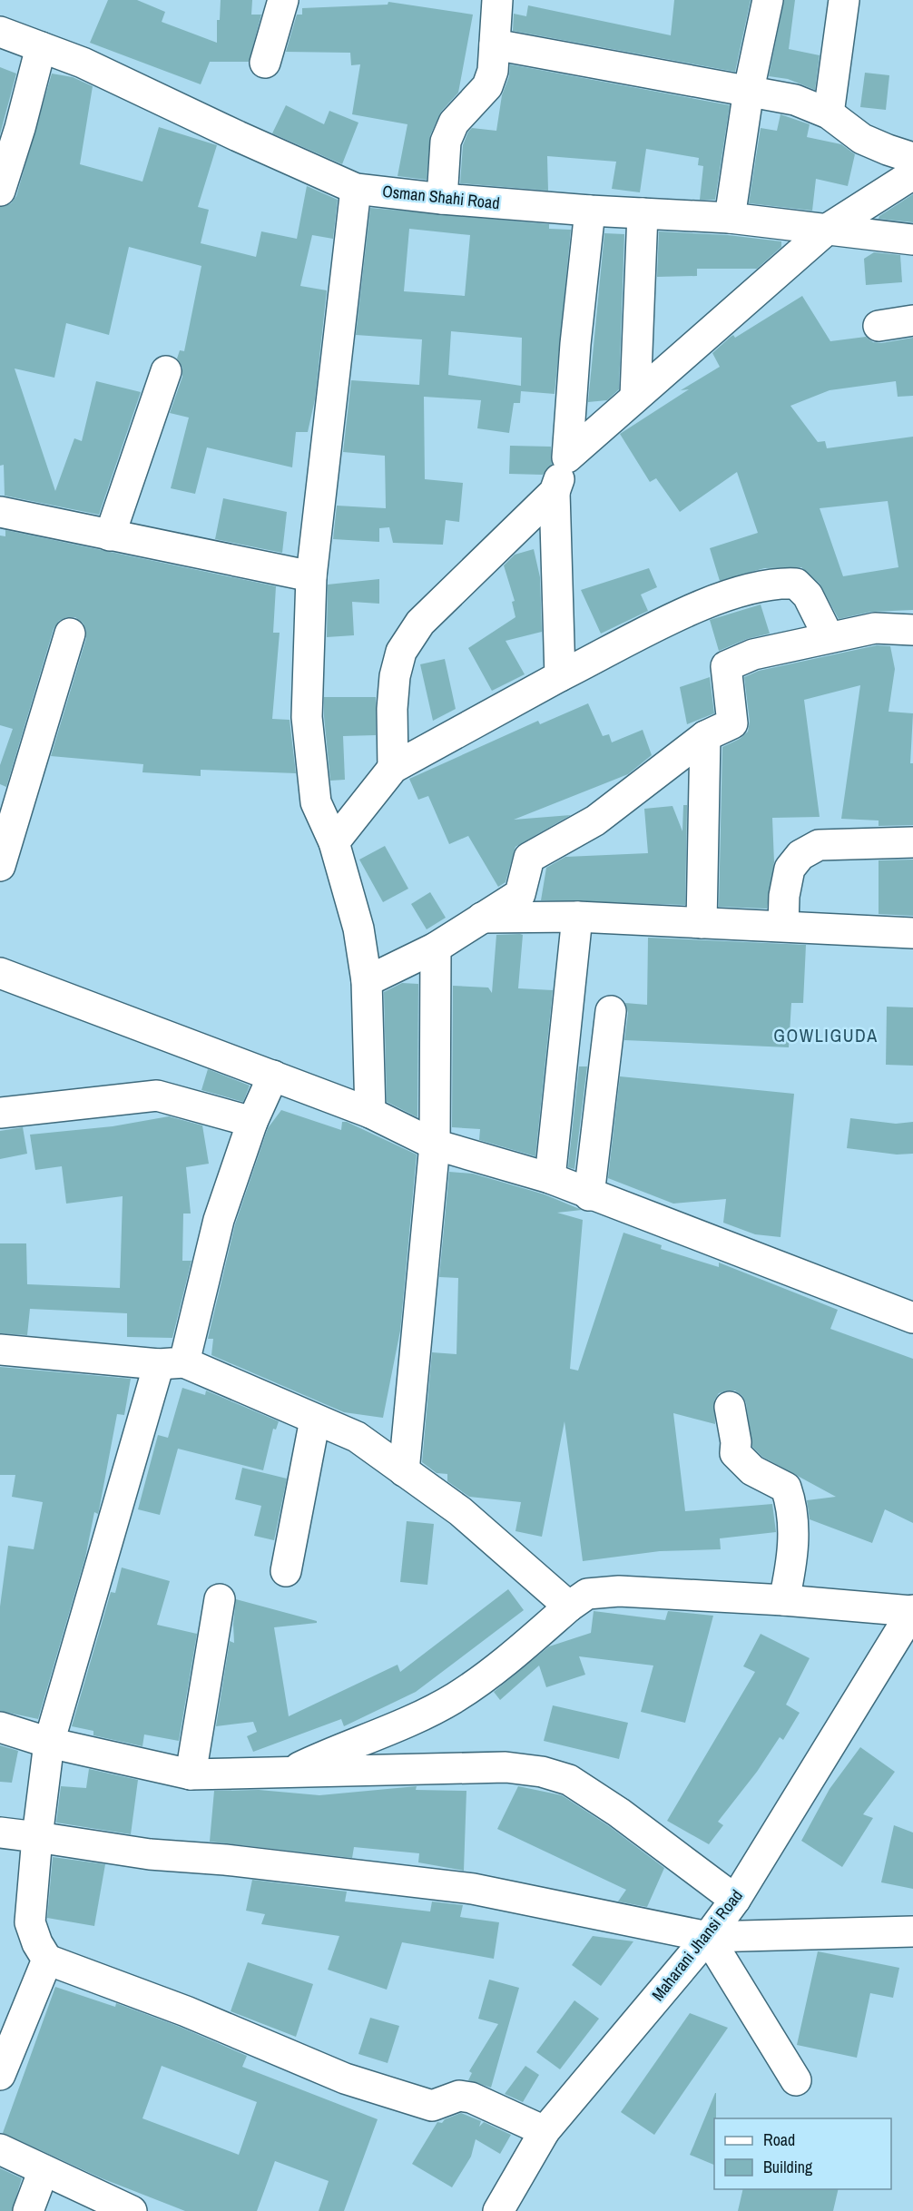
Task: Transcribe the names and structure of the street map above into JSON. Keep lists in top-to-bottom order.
{
  "streets": {
    "street": ["Osman Shahi Road", "Maharani Jhansi Road"]
  },
  "districts": ["GOWLIGUDA"],
  "legend": ["Road", "Building"]
}
